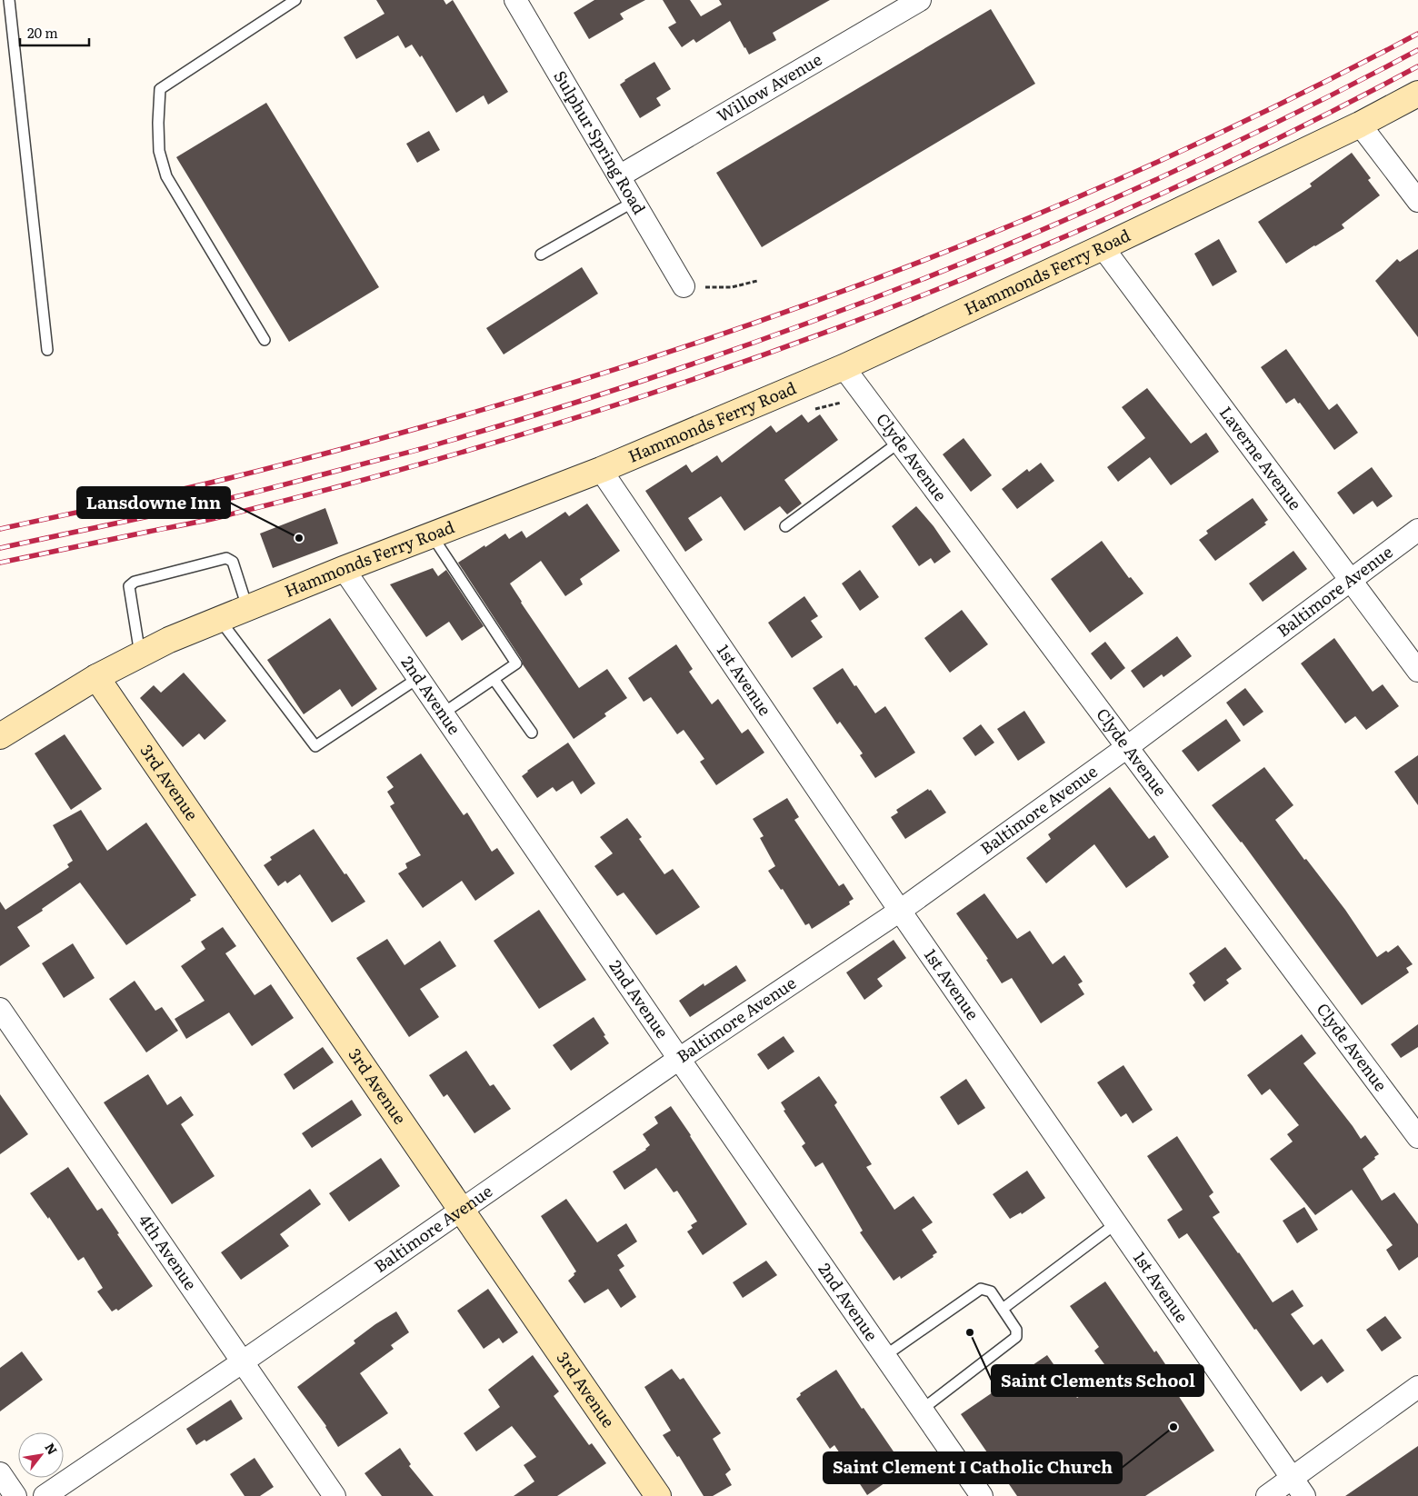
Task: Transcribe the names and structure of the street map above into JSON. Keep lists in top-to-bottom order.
{
  "streets": {
    "street": [
      "Willow Avenue",
      "Sulphur Spring Road",
      "Hammonds Ferry Road",
      "Clyde Avenue",
      "Laverne Avenue",
      "Baltimore Avenue",
      "1st Avenue",
      "2nd Avenue",
      "3rd Avenue",
      "4th Avenue"
    ]
  },
  "crossings": [
    ["Willow Avenue", "Sulphur Spring Road"],
    ["Hammonds Ferry Road", "Clyde Avenue"],
    ["Hammonds Ferry Road", "Laverne Avenue"],
    ["Hammonds Ferry Road", "1st Avenue"],
    ["Hammonds Ferry Road", "2nd Avenue"],
    ["Hammonds Ferry Road", "3rd Avenue"],
    ["Clyde Avenue", "Baltimore Avenue"],
    ["Laverne Avenue", "Baltimore Avenue"],
    ["Baltimore Avenue", "1st Avenue"],
    ["Baltimore Avenue", "2nd Avenue"],
    ["Baltimore Avenue", "3rd Avenue"],
    ["Baltimore Avenue", "4th Avenue"]
  ],
  "places": ["Lansdowne Inn", "Saint Clements School", "Saint Clement I Catholic Church"],
  "scale_bar": "20 m",
  "north": "top right"
}
